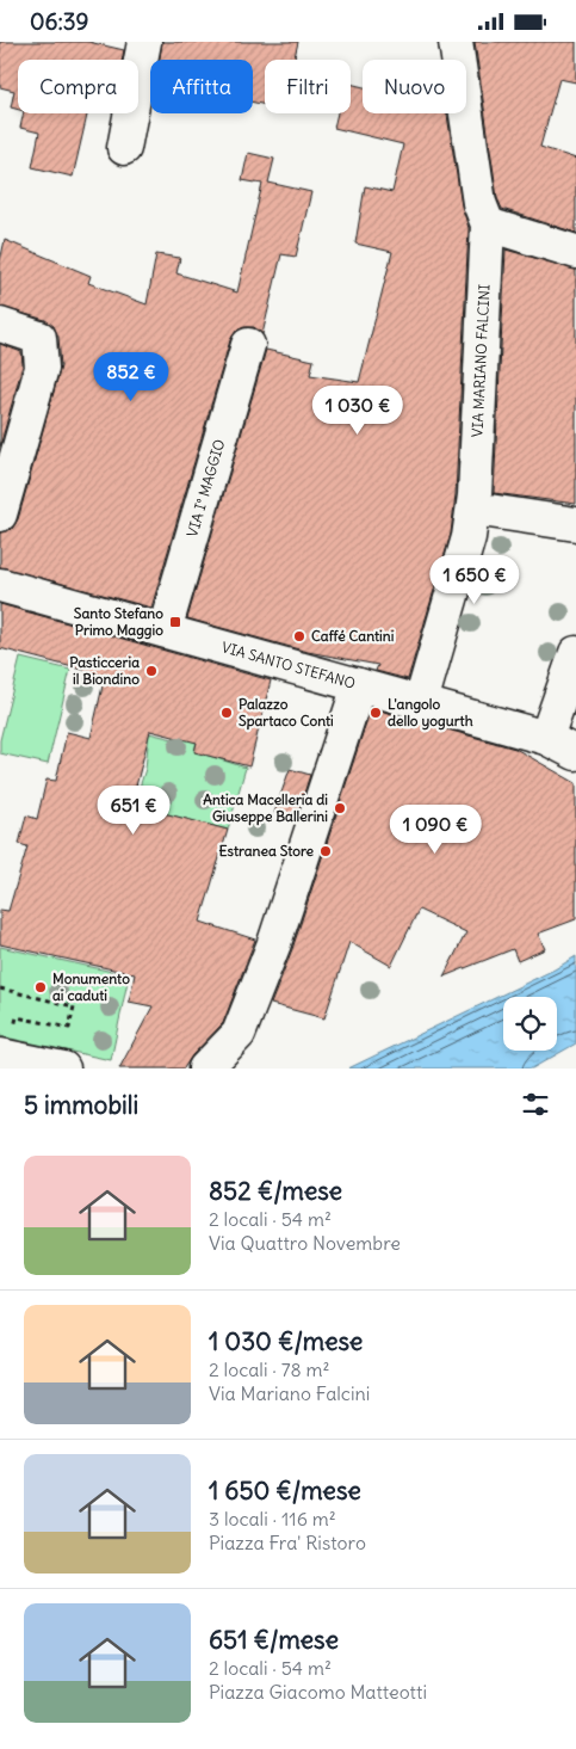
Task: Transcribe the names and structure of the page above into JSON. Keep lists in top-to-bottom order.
{
  "streets": {
    "street": ["VIA MARIANO FALCINI", "VIA I° MAGGIO", "VIA SANTO STEFANO"]
  },
  "crossings": [
    ["VIA MARIANO FALCINI", "VIA SANTO STEFANO"],
    ["VIA I° MAGGIO", "VIA SANTO STEFANO"]
  ],
  "places": {
    "transit": ["Santo Stefano Primo Maggio"],
    "other": [
      "Caffé Cantini",
      "Pasticceria il Biondino",
      "Palazzo Spartaco Conti",
      "L'angolo dello yogurth",
      "Antica Macelleria di Giuseppe Ballerini",
      "Estranea Store",
      "Monumento ai caduti"
    ]
  },
  "page": {
    "status": "06:39",
    "chip": [
      "Compra",
      "Affitta",
      "Filtri",
      "Nuovo"
    ],
    "price": [
      "852 €",
      "1 030 €",
      "1 650 €",
      "651 €",
      "1 090 €"
    ],
    "heading": "5 immobili",
    "list": [
      {
        "name": "852 €/mese",
        "note": "2 locali · 54 m² · Via Quattro Novembre"
      },
      {
        "name": "1 030 €/mese",
        "note": "2 locali · 78 m² · Via Mariano Falcini"
      },
      {
        "name": "1 650 €/mese",
        "note": "3 locali · 116 m² · Piazza Fra' Ristoro"
      },
      {
        "name": "651 €/mese",
        "note": "2 locali · 54 m² · Piazza Giacomo Matteotti"
      }
    ]
  }
}
